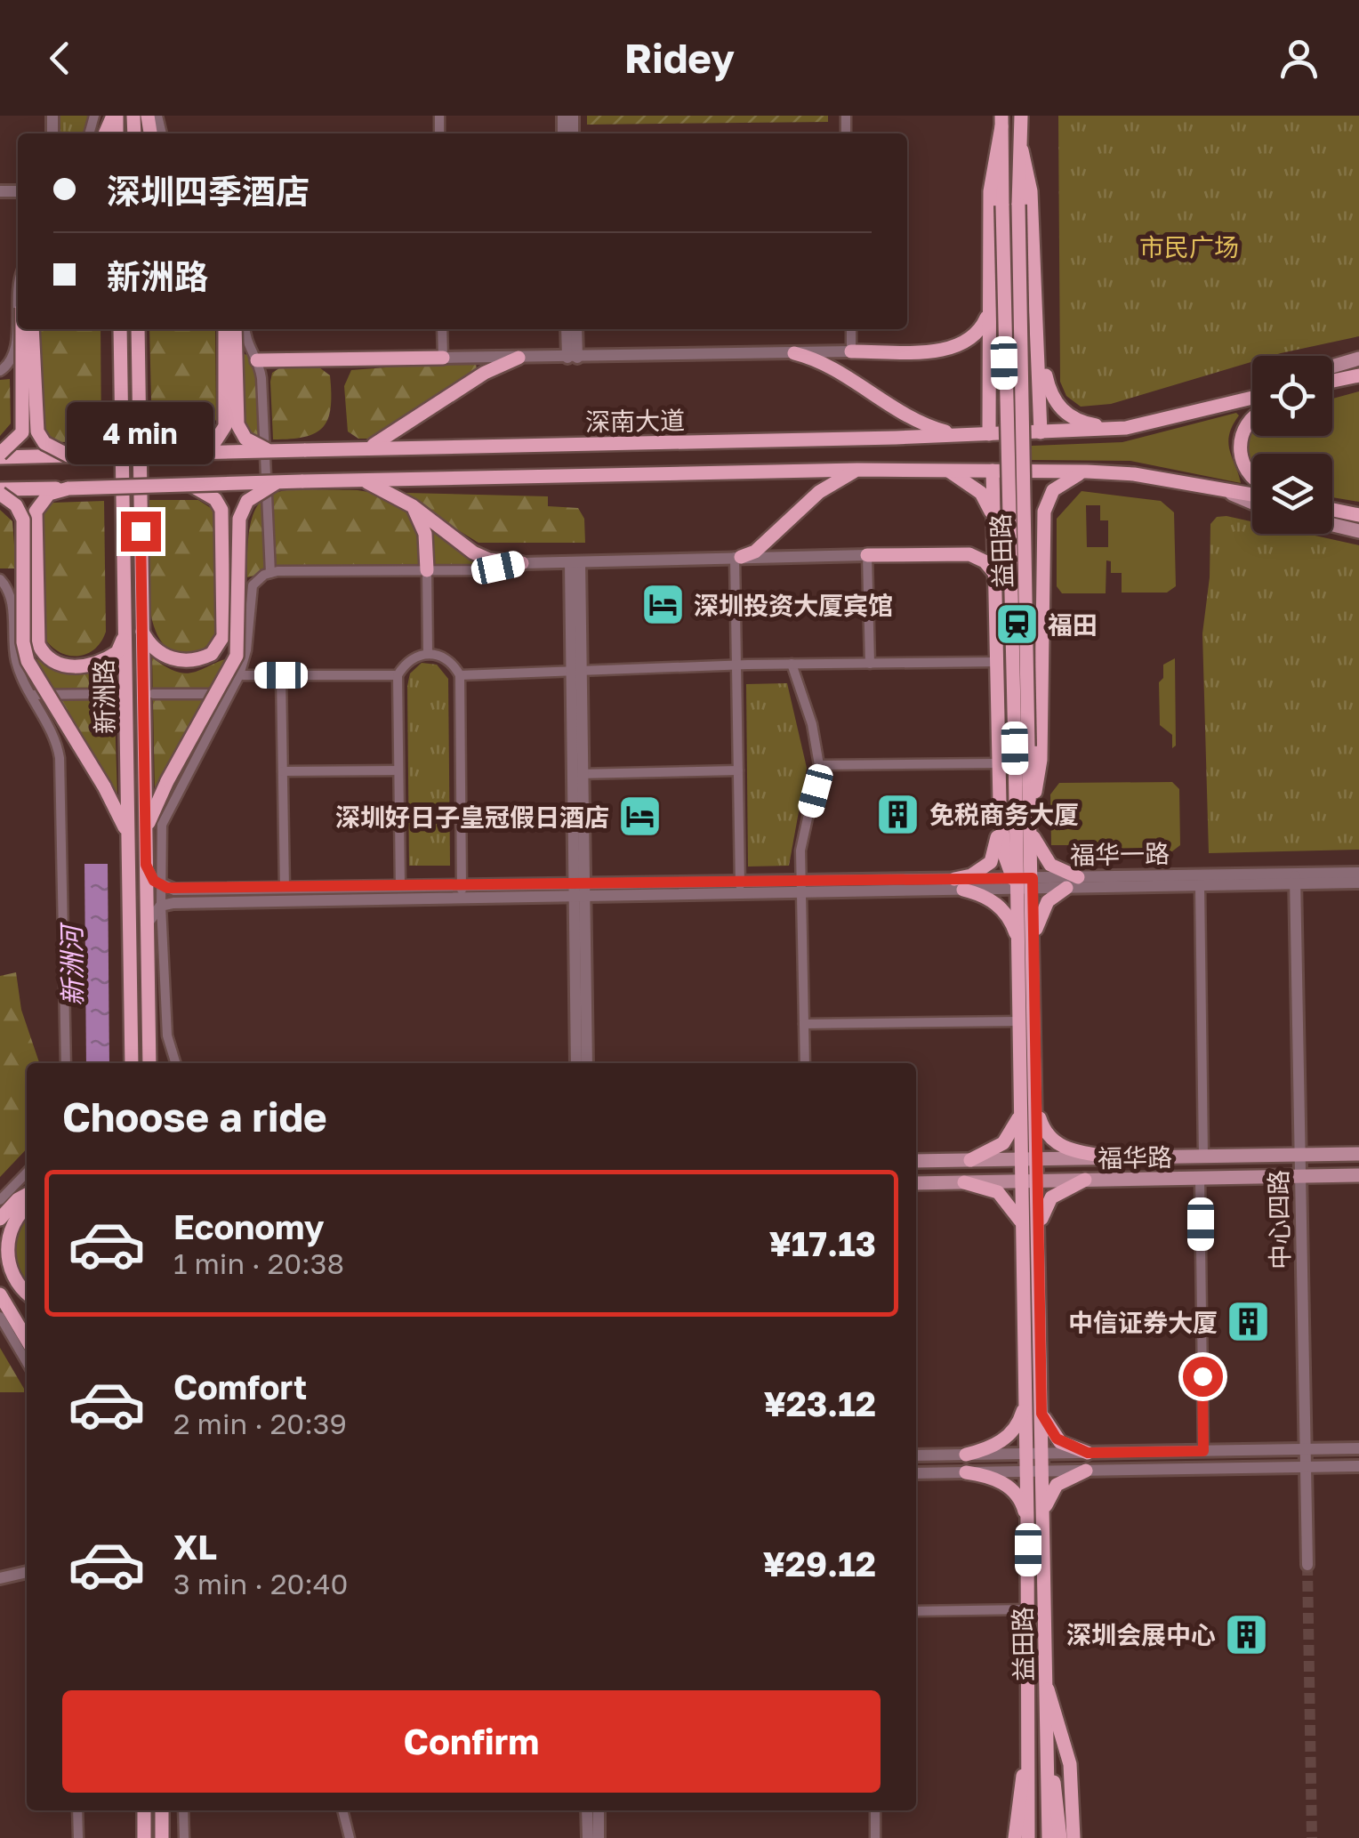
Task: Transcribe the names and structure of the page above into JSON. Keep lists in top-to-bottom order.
{
  "streets": {
    "main road": [
      "深南大道",
      "益田路",
      "新洲路",
      "福华路"
    ],
    "street": ["福华一路", "中心四路"]
  },
  "crossings": [
    ["益田路", "福华一路"],
    ["益田路", "福华路"],
    ["福华一路", "中心四路"],
    ["福华路", "中心四路"]
  ],
  "water": ["新洲河"],
  "parks": ["市民广场"],
  "places": {
    "hotel": ["深圳投资大厦宾馆", "深圳好日子皇冠假日酒店"],
    "station": ["福田"],
    "building": ["免税商务大厦", "中信证券大厦", "深圳会展中心"]
  },
  "page": {
    "header": "Ridey",
    "banner": ["深圳四季酒店", "新洲路"],
    "bubble": "4 min",
    "heading": "Choose a ride",
    "list": [
      {
        "name": "Economy",
        "note": "1 min · 20:38",
        "value": "¥17.13"
      },
      {
        "name": "Comfort",
        "note": "2 min · 20:39",
        "value": "¥23.12"
      },
      {
        "name": "XL",
        "note": "3 min · 20:40",
        "value": "¥29.12"
      }
    ],
    "buttons": "Confirm"
  }
}
